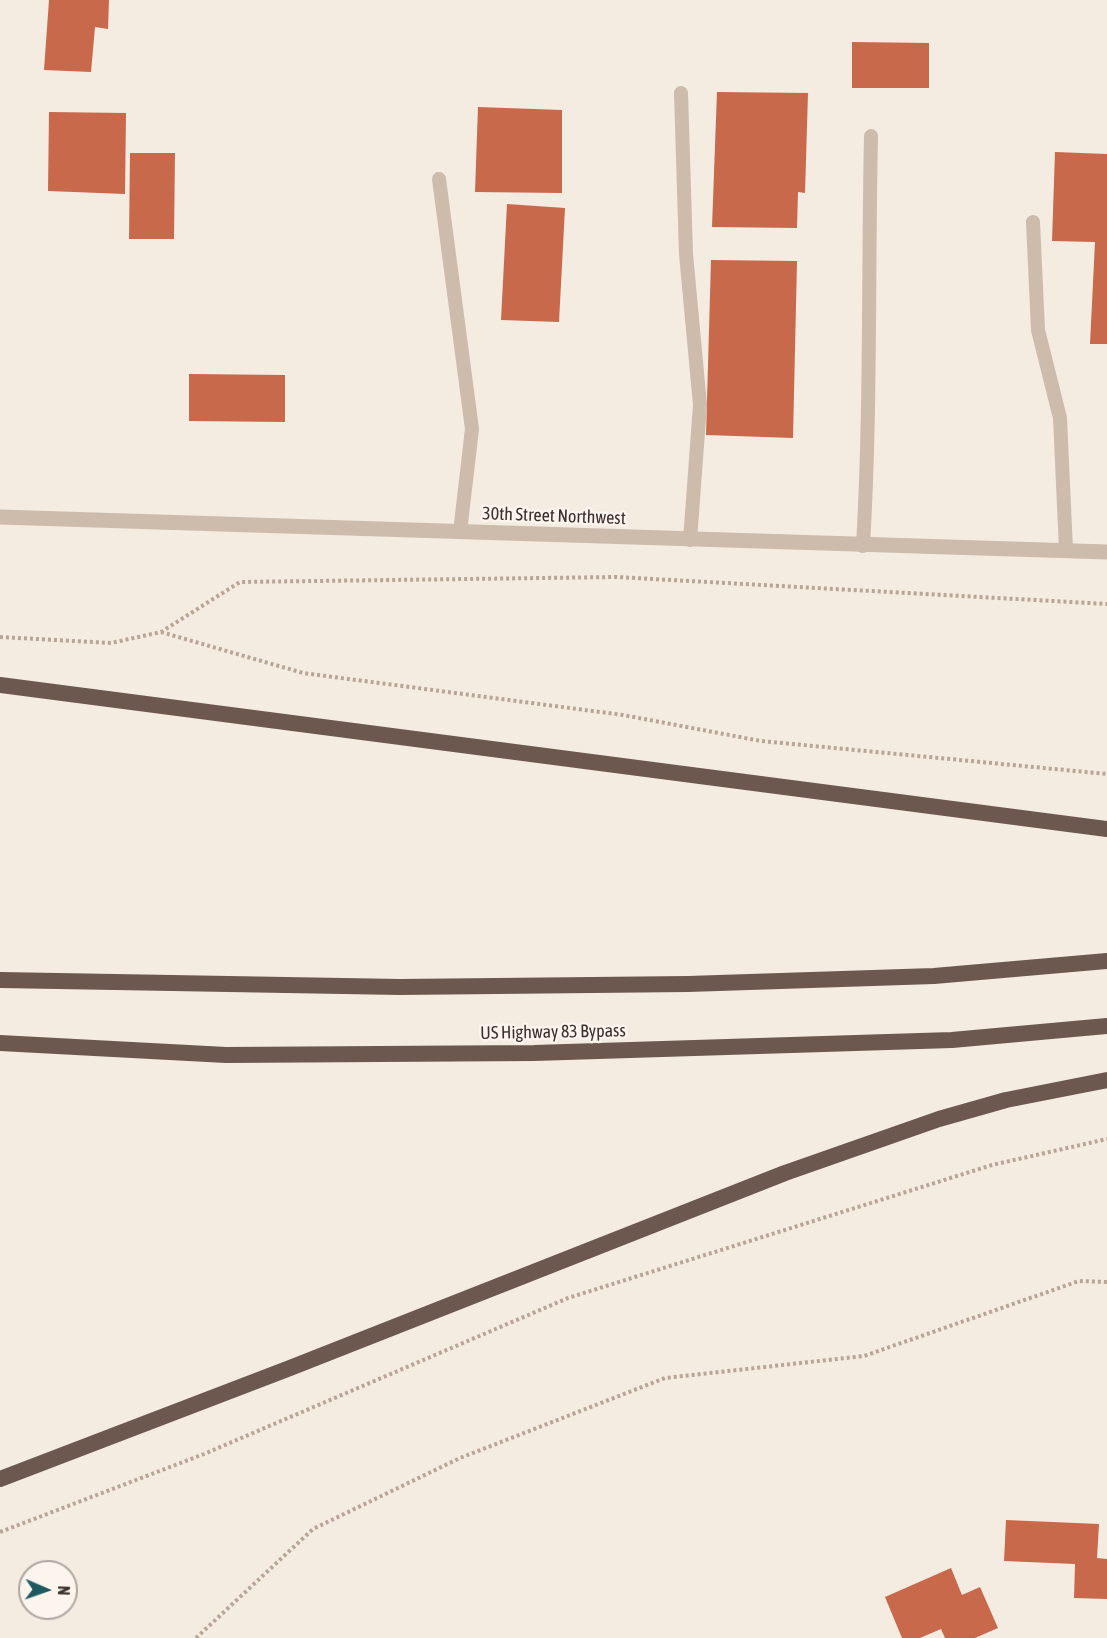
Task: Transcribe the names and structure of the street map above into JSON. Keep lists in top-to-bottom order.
{
  "streets": {
    "highway": ["US Highway 83 Bypass"],
    "street": ["30th Street Northwest"]
  },
  "north": "right"
}
